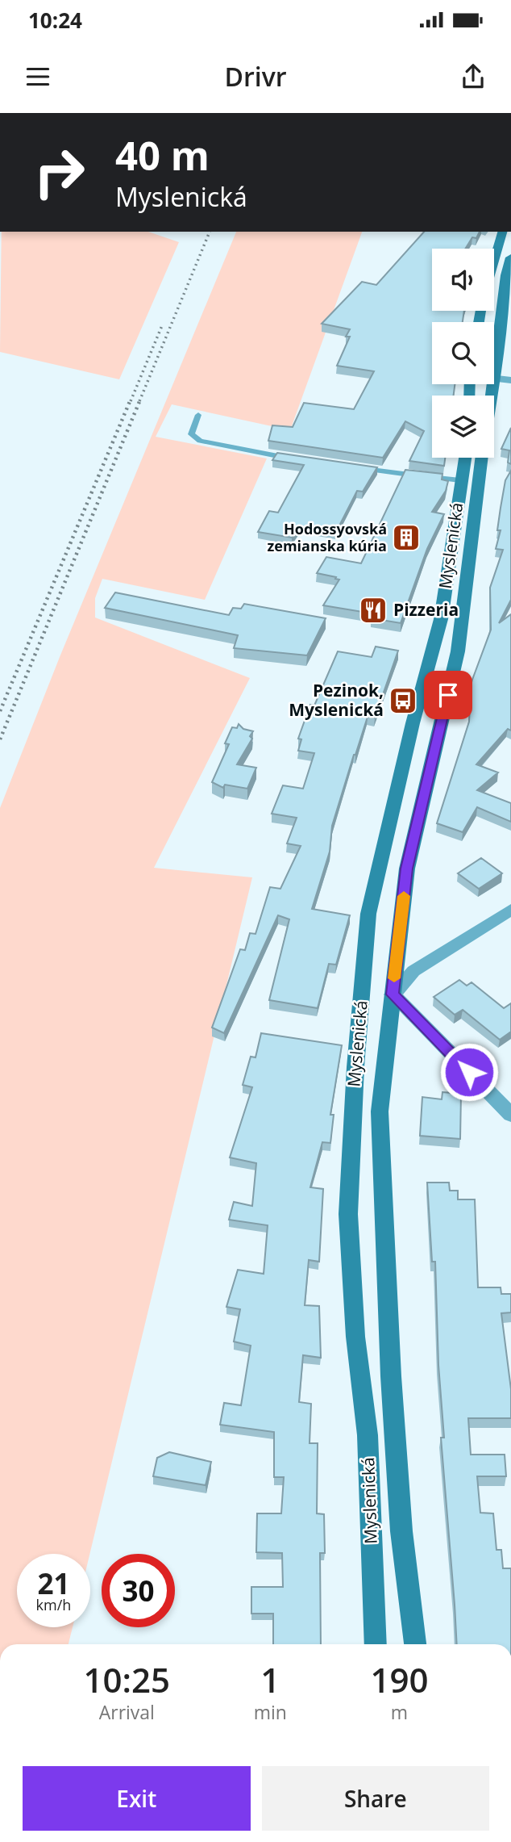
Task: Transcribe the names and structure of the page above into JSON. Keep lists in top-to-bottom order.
{
  "streets": {
    "main road": ["Myslenická"]
  },
  "places": {
    "building": ["Hodossyovská zemianska kúria"],
    "restaurant": ["Pizzeria"],
    "bus stop": ["Pezinok, Myslenická"]
  },
  "page": {
    "status": "10:24",
    "header": "Drivr",
    "turn": ["40 m", "Myslenická"],
    "speed": "21 km/h",
    "limit": "30",
    "eta": [
      "10:25",
      "Arrival",
      "1",
      "min",
      "190",
      "m"
    ],
    "buttons": ["Exit", "Share"]
  }
}
